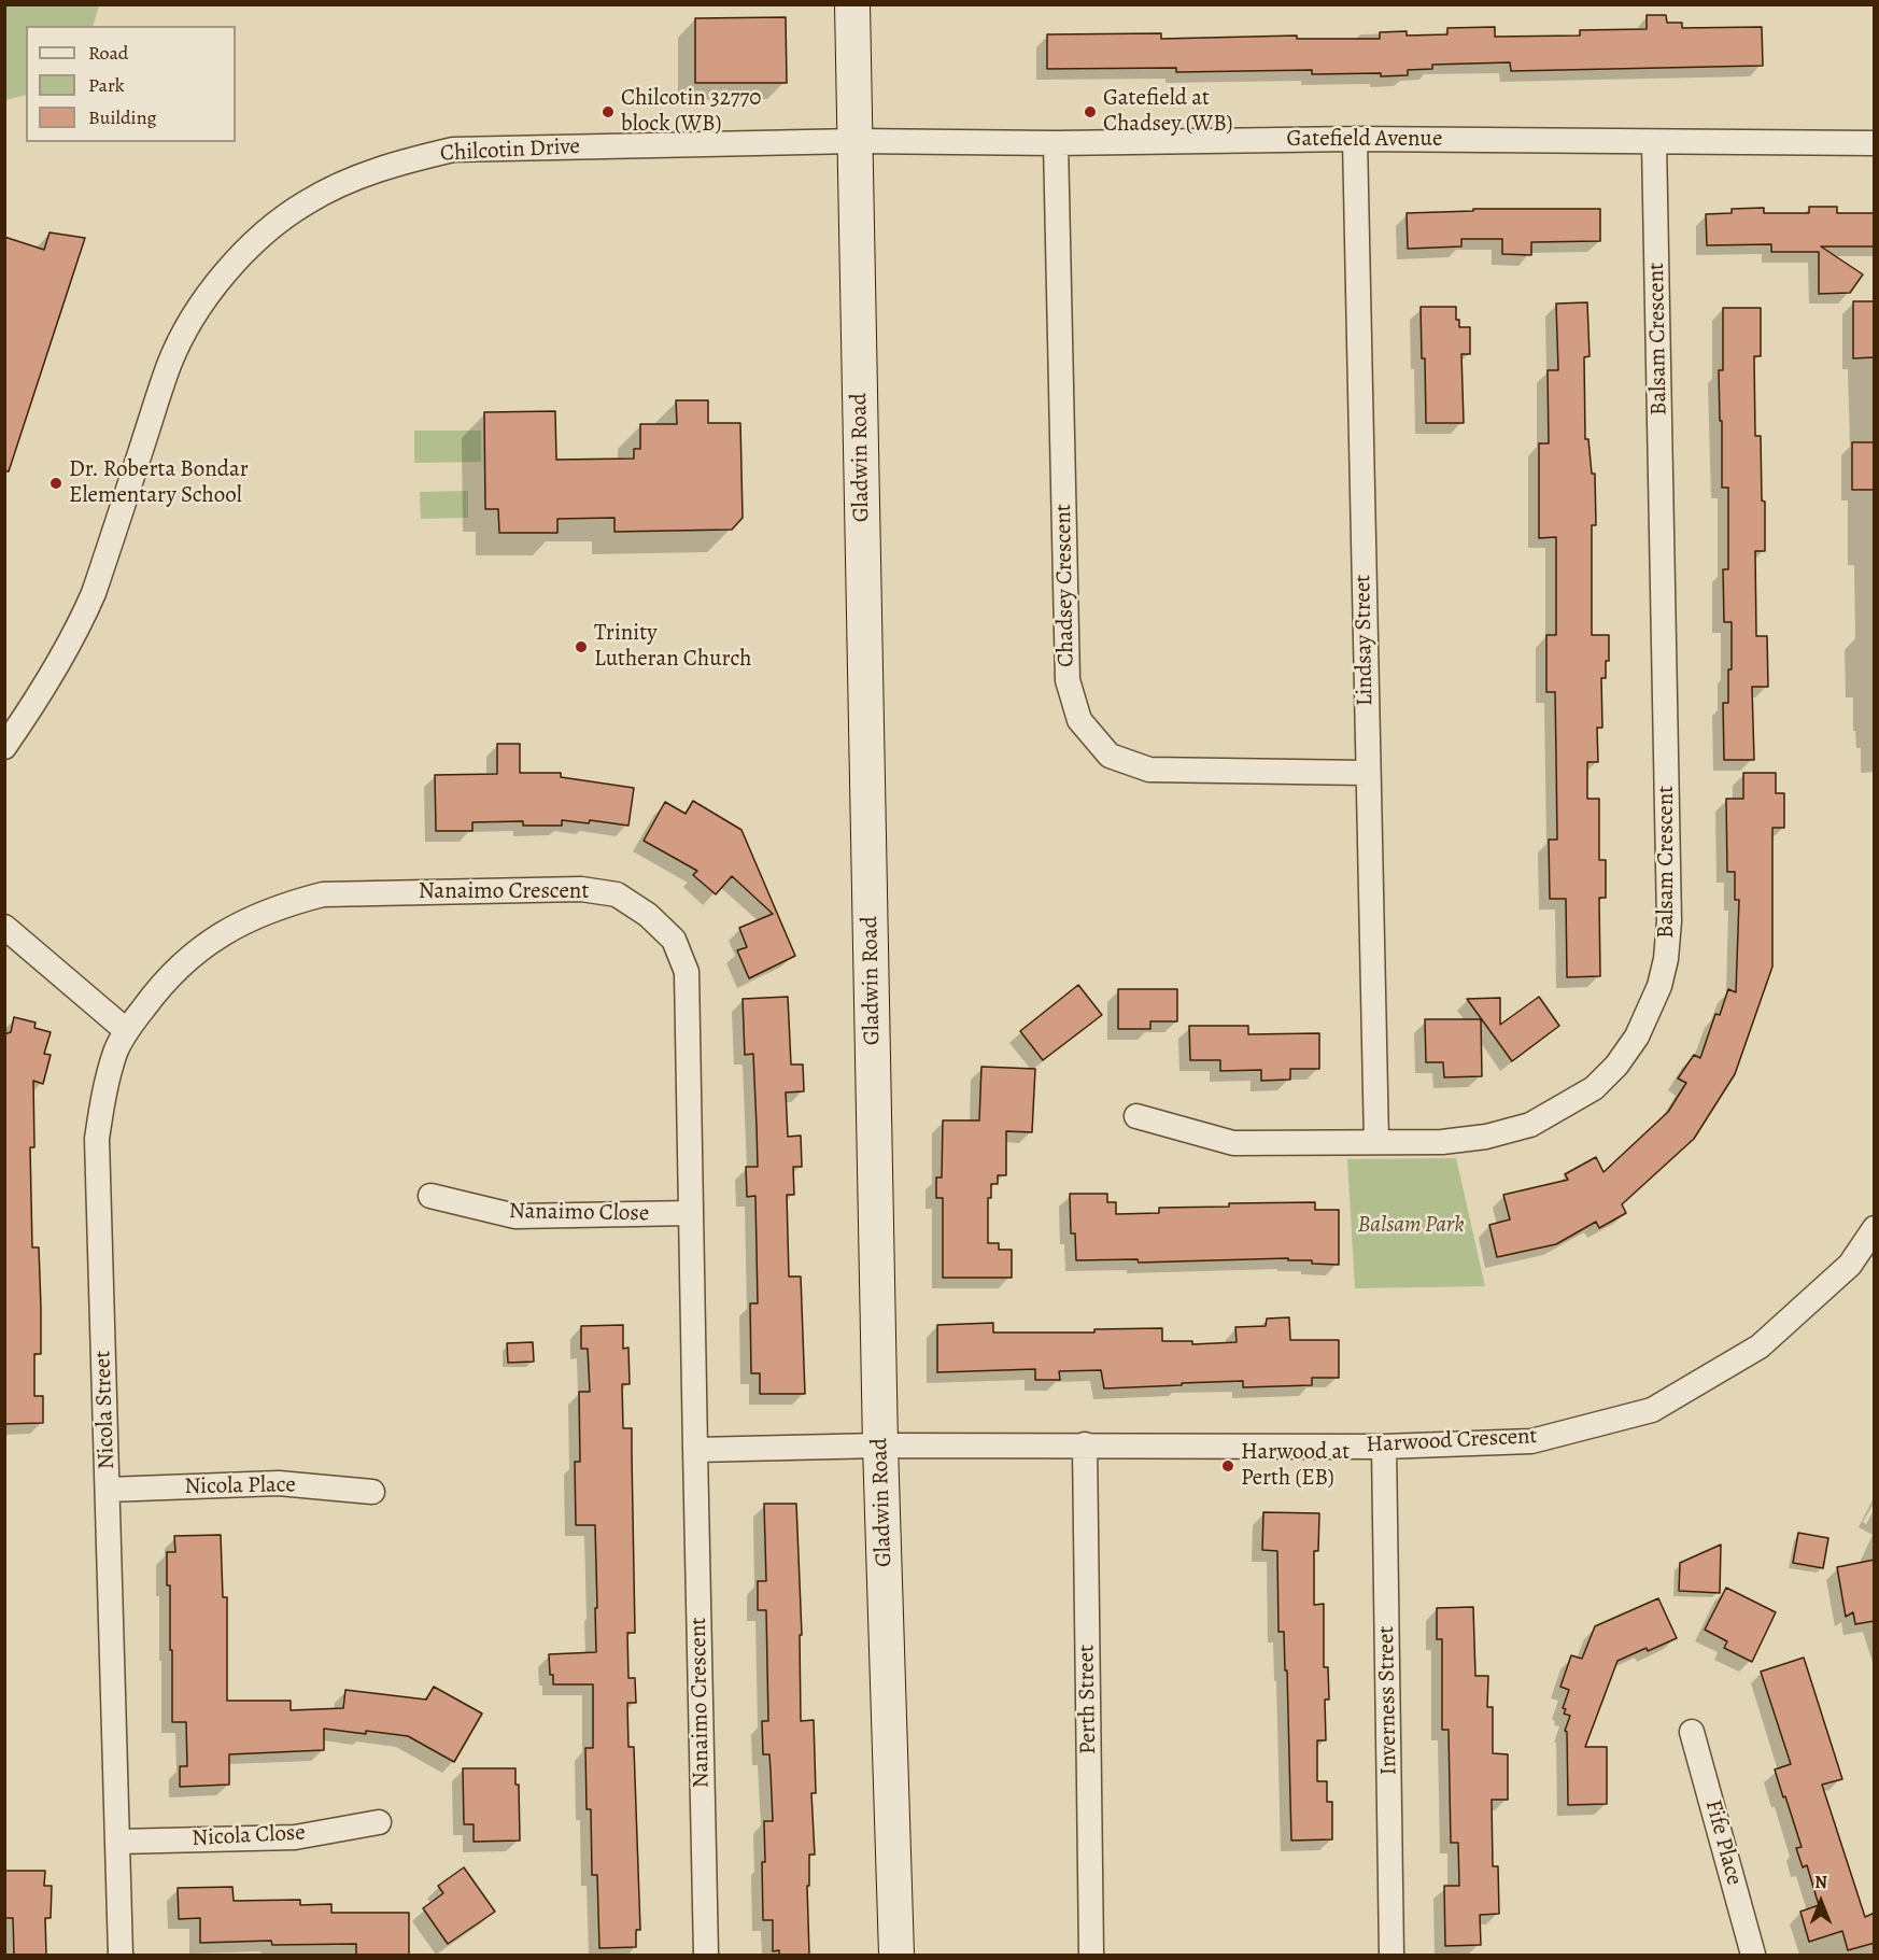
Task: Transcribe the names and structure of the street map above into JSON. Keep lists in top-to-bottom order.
{
  "streets": {
    "main road": ["Gladwin Road"],
    "street": [
      "Gatefield Avenue",
      "Chilcotin Drive",
      "Balsam Crescent",
      "Chadsey Crescent",
      "Lindsay Street",
      "Nanaimo Crescent",
      "Nanaimo Close",
      "Nicola Street",
      "Harwood Crescent",
      "Nicola Place",
      "Perth Street",
      "Inverness Street",
      "Nicola Close",
      "Fife Place"
    ]
  },
  "crossings": [
    ["Gatefield Avenue", "Chilcotin Drive"],
    ["Gatefield Avenue", "Balsam Crescent"],
    ["Gatefield Avenue", "Gladwin Road"],
    ["Gatefield Avenue", "Chadsey Crescent"],
    ["Gatefield Avenue", "Lindsay Street"],
    ["Chilcotin Drive", "Gladwin Road"],
    ["Balsam Crescent", "Lindsay Street"],
    ["Gladwin Road", "Harwood Crescent"],
    ["Chadsey Crescent", "Lindsay Street"],
    ["Nanaimo Crescent", "Nanaimo Close"],
    ["Nanaimo Crescent", "Nicola Street"],
    ["Nicola Street", "Nicola Place"],
    ["Nicola Street", "Nicola Close"],
    ["Harwood Crescent", "Perth Street"],
    ["Harwood Crescent", "Inverness Street"]
  ],
  "parks": ["Balsam Park"],
  "places": [
    "Chilcotin 32770 block (WB)",
    "Gatefield at Chadsey (WB)",
    "Dr. Roberta Bondar Elementary School",
    "Trinity Lutheran Church",
    "Harwood at Perth (EB)"
  ],
  "legend": ["Road", "Park", "Building"],
  "north": "top"
}
